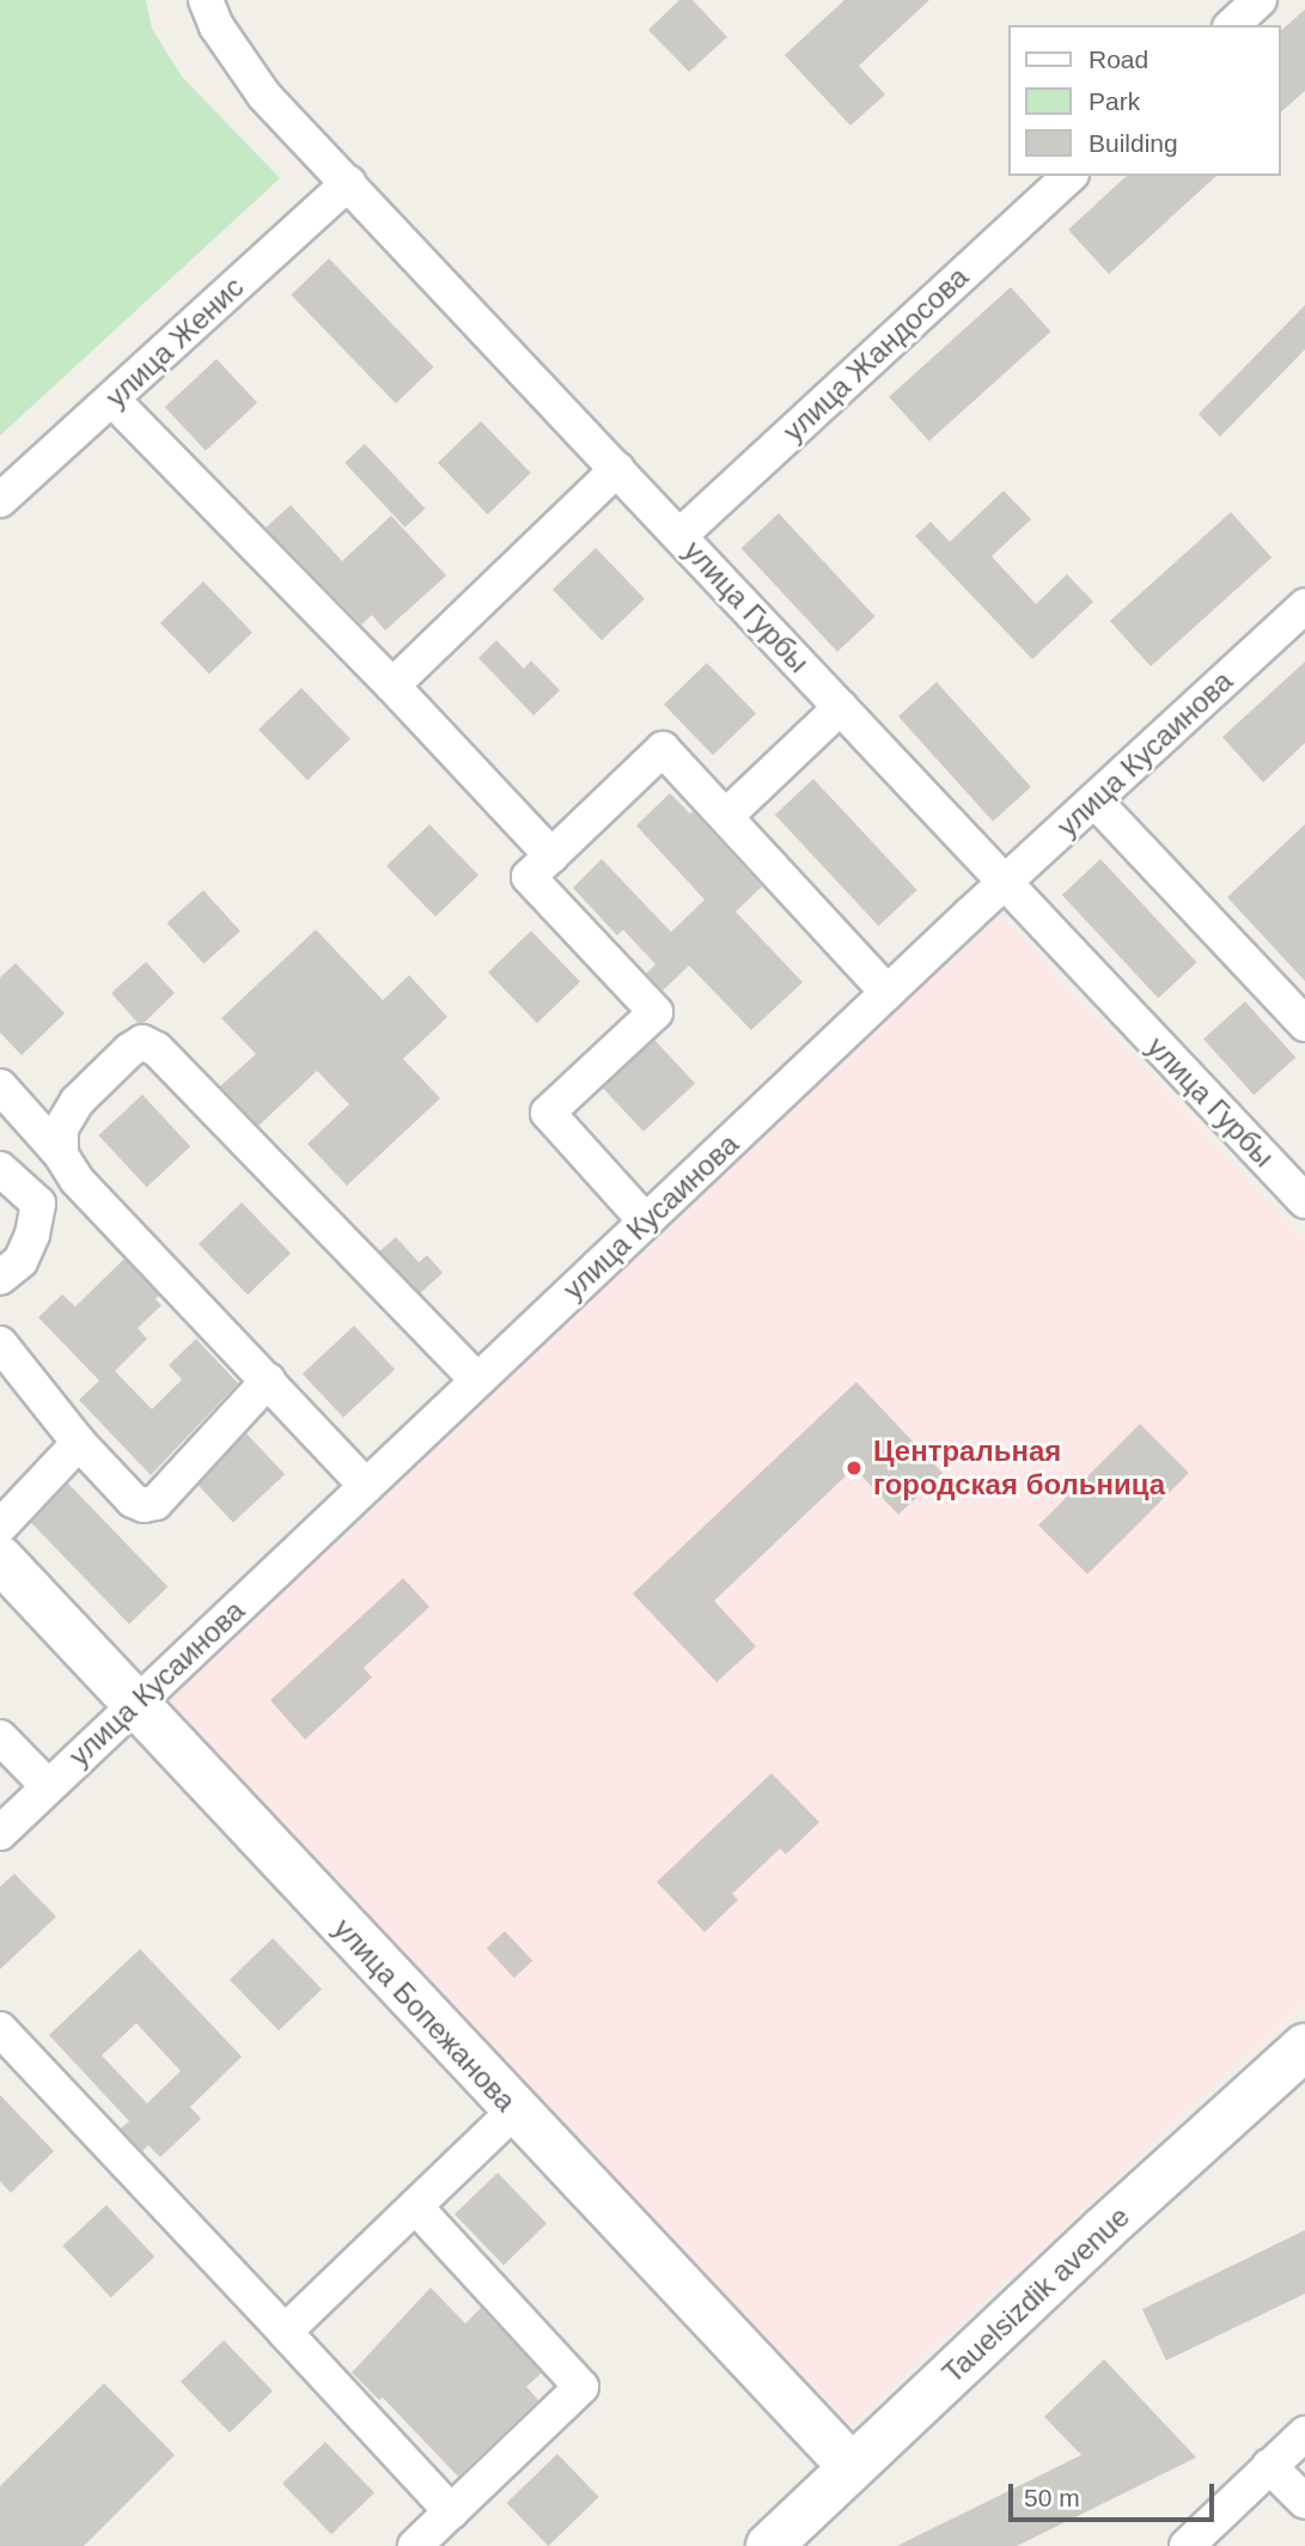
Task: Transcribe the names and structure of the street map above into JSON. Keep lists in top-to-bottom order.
{
  "streets": {
    "street": [
      "улица Женис",
      "улица Жандосова",
      "улица Гурбы",
      "улица Кусаинова",
      "улица Бопежанова",
      "Tauelsizdik avenue"
    ]
  },
  "crossings": [
    ["улица Женис", "улица Гурбы"],
    ["улица Жандосова", "улица Гурбы"],
    ["улица Гурбы", "улица Кусаинова"],
    ["улица Кусаинова", "улица Бопежанова"],
    ["улица Бопежанова", "Tauelsizdik avenue"]
  ],
  "places": ["Центральная городская больница"],
  "legend": ["Road", "Park", "Building"],
  "scale_bar": "50 m"
}
